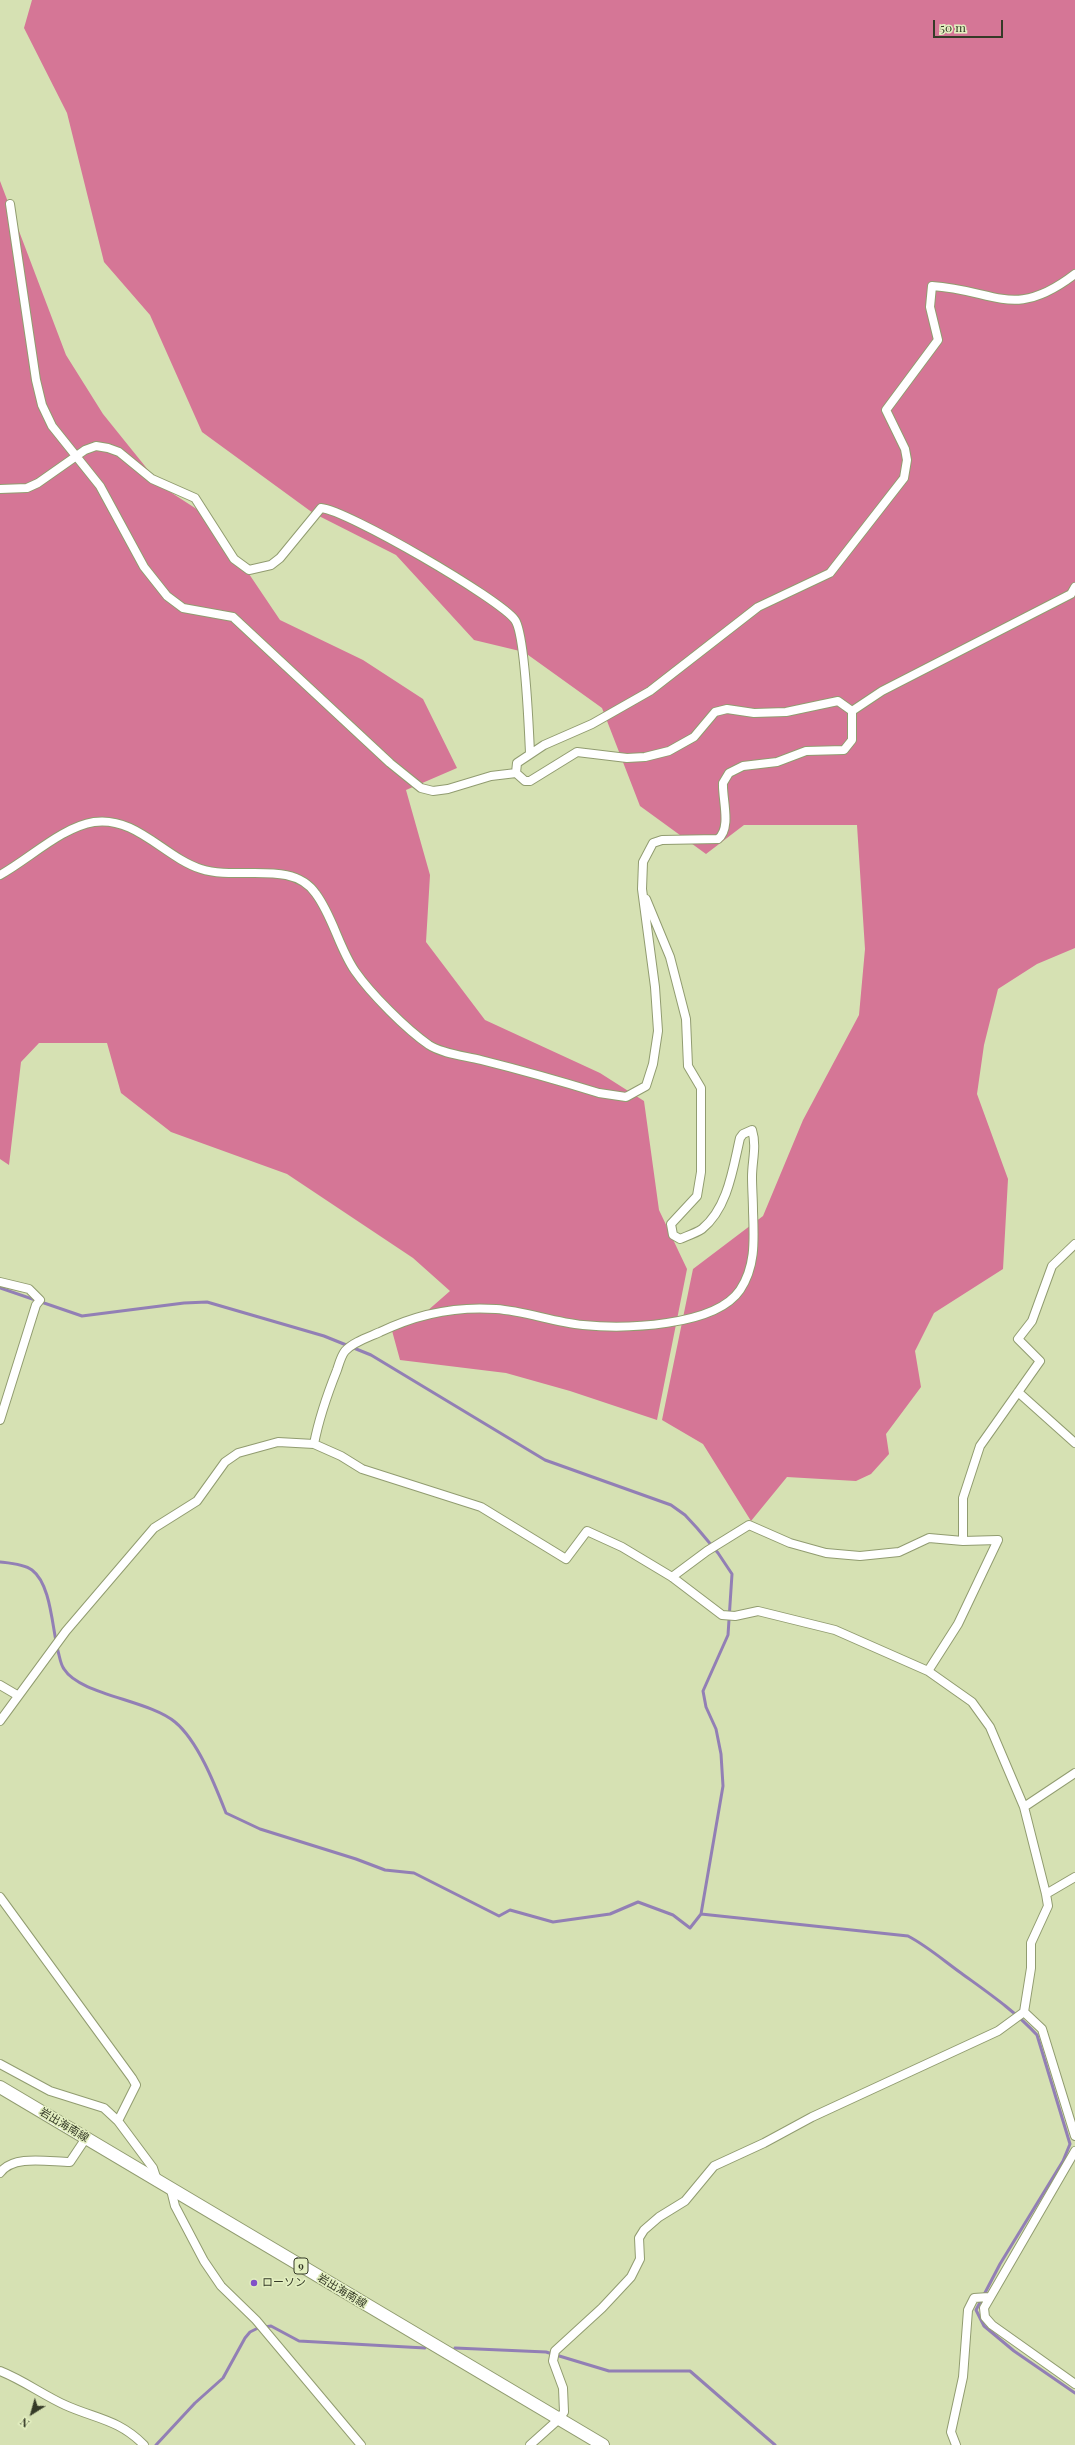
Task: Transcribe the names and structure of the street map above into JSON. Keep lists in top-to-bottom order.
{
  "streets": {
    "main road": ["岩出海南線", "9"]
  },
  "places": ["ローソン"],
  "scale_bar": "50 m",
  "north": "bottom left"
}
